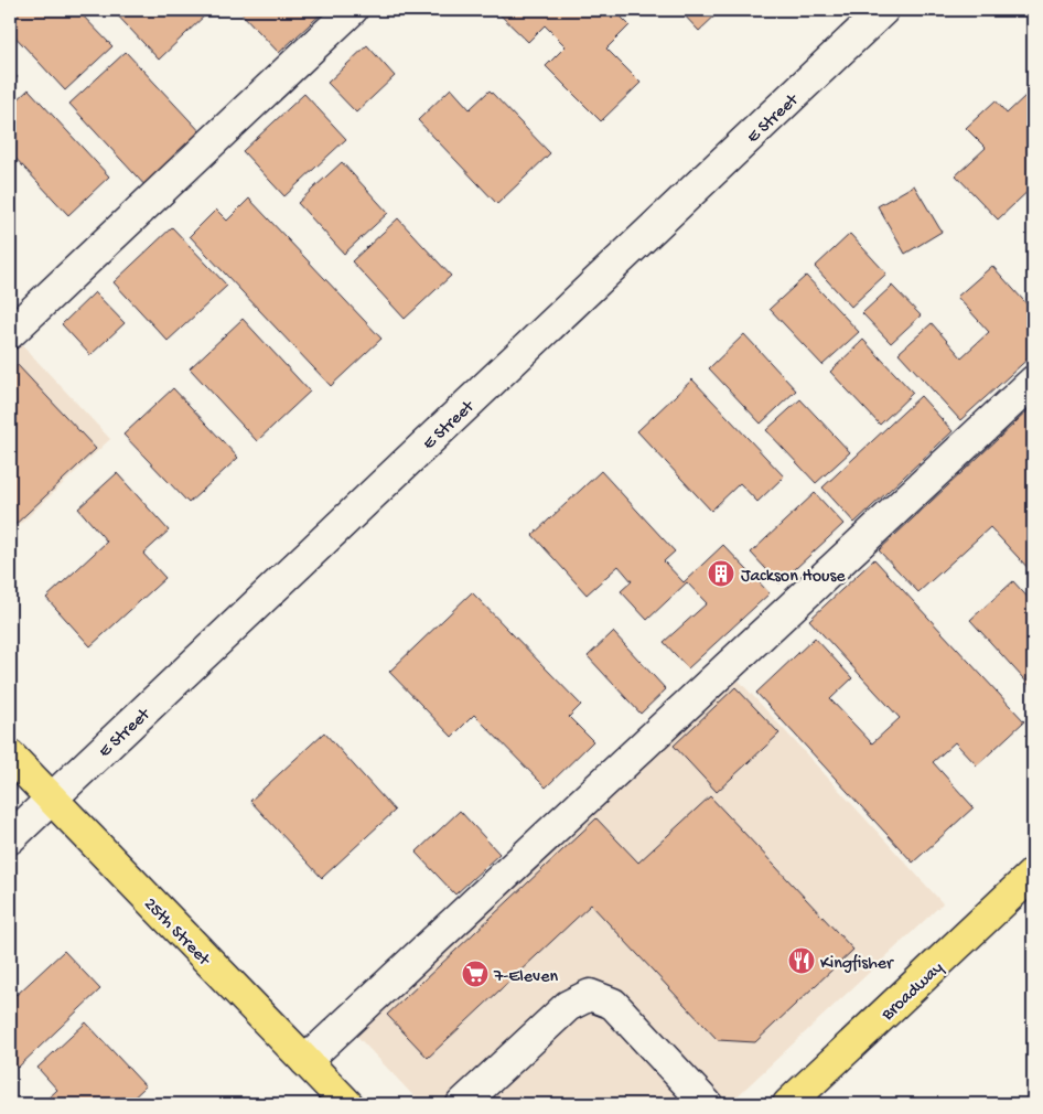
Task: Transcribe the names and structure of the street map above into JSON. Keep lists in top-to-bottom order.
{
  "streets": {
    "main road": ["25th Street", "Broadway"],
    "street": ["E Street"]
  },
  "crossings": [
    ["E Street", "25th Street"]
  ],
  "places": {
    "building": ["Jackson House"],
    "restaurant": ["Kingfisher"],
    "supermarket": ["7-Eleven"]
  }
}
